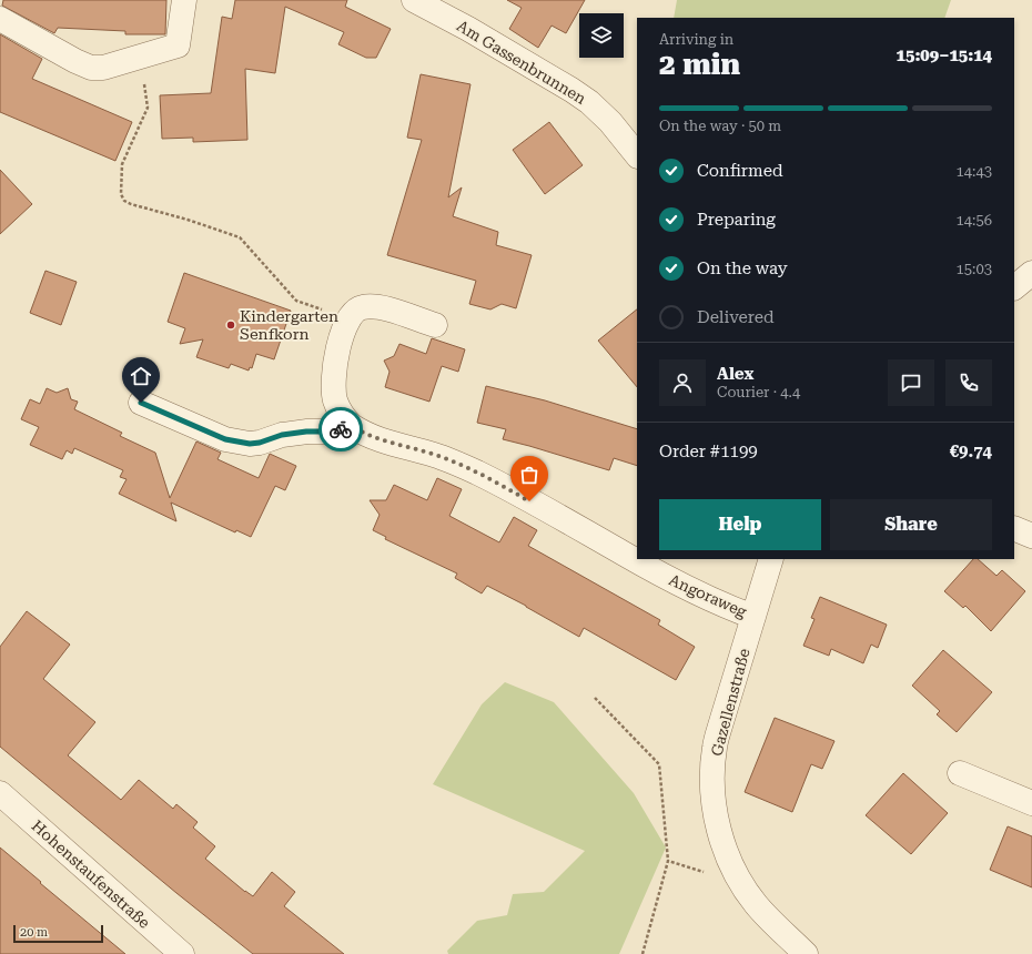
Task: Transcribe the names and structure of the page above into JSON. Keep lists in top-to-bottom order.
{
  "streets": {
    "street": [
      "Am Gassenbrunnen",
      "Angoraweg",
      "Gazellenstraße",
      "Hohenstaufenstraße"
    ]
  },
  "crossings": [
    ["Angoraweg", "Gazellenstraße"]
  ],
  "places": ["Kindergarten Senfkorn"],
  "scale_bar": "20 m",
  "page": {
    "heading": ["2 min", "Arriving in", "15:09–15:14"],
    "panel": [
      "Alex",
      "Courier · 4.4",
      "Order #1199",
      "€9.74"
    ],
    "bar": "On the way · 50 m",
    "list": [
      ["Confirmed", "14:43"],
      ["Preparing", "14:56"],
      ["On the way", "15:03"],
      "Delivered"
    ],
    "buttons": ["Help", "Share"],
    "scale": "20 m"
  }
}
